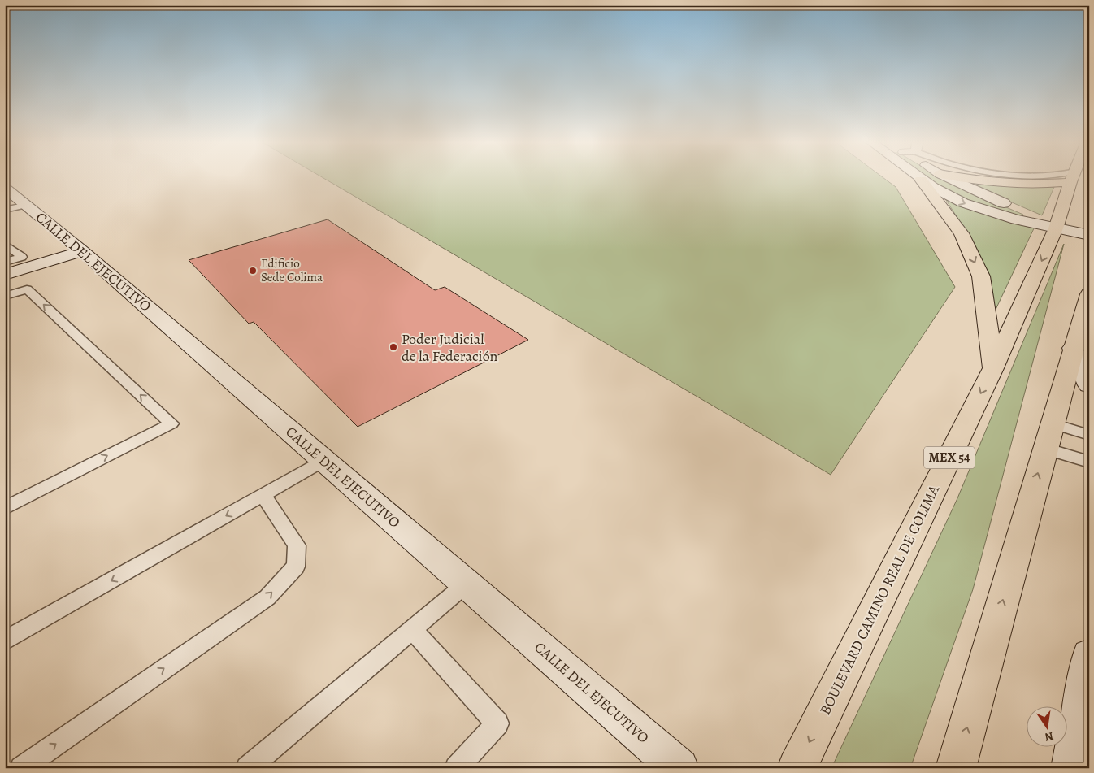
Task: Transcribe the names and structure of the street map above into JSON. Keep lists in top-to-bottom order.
{
  "streets": {
    "main road": ["MEX 54", "BOULEVARD CAMINO REAL DE COLIMA"],
    "street": ["CALLE DEL EJECUTIVO"]
  },
  "places": ["Edificio Sede Colima", "Poder Judicial de la Federación"],
  "north": "bottom"
}
